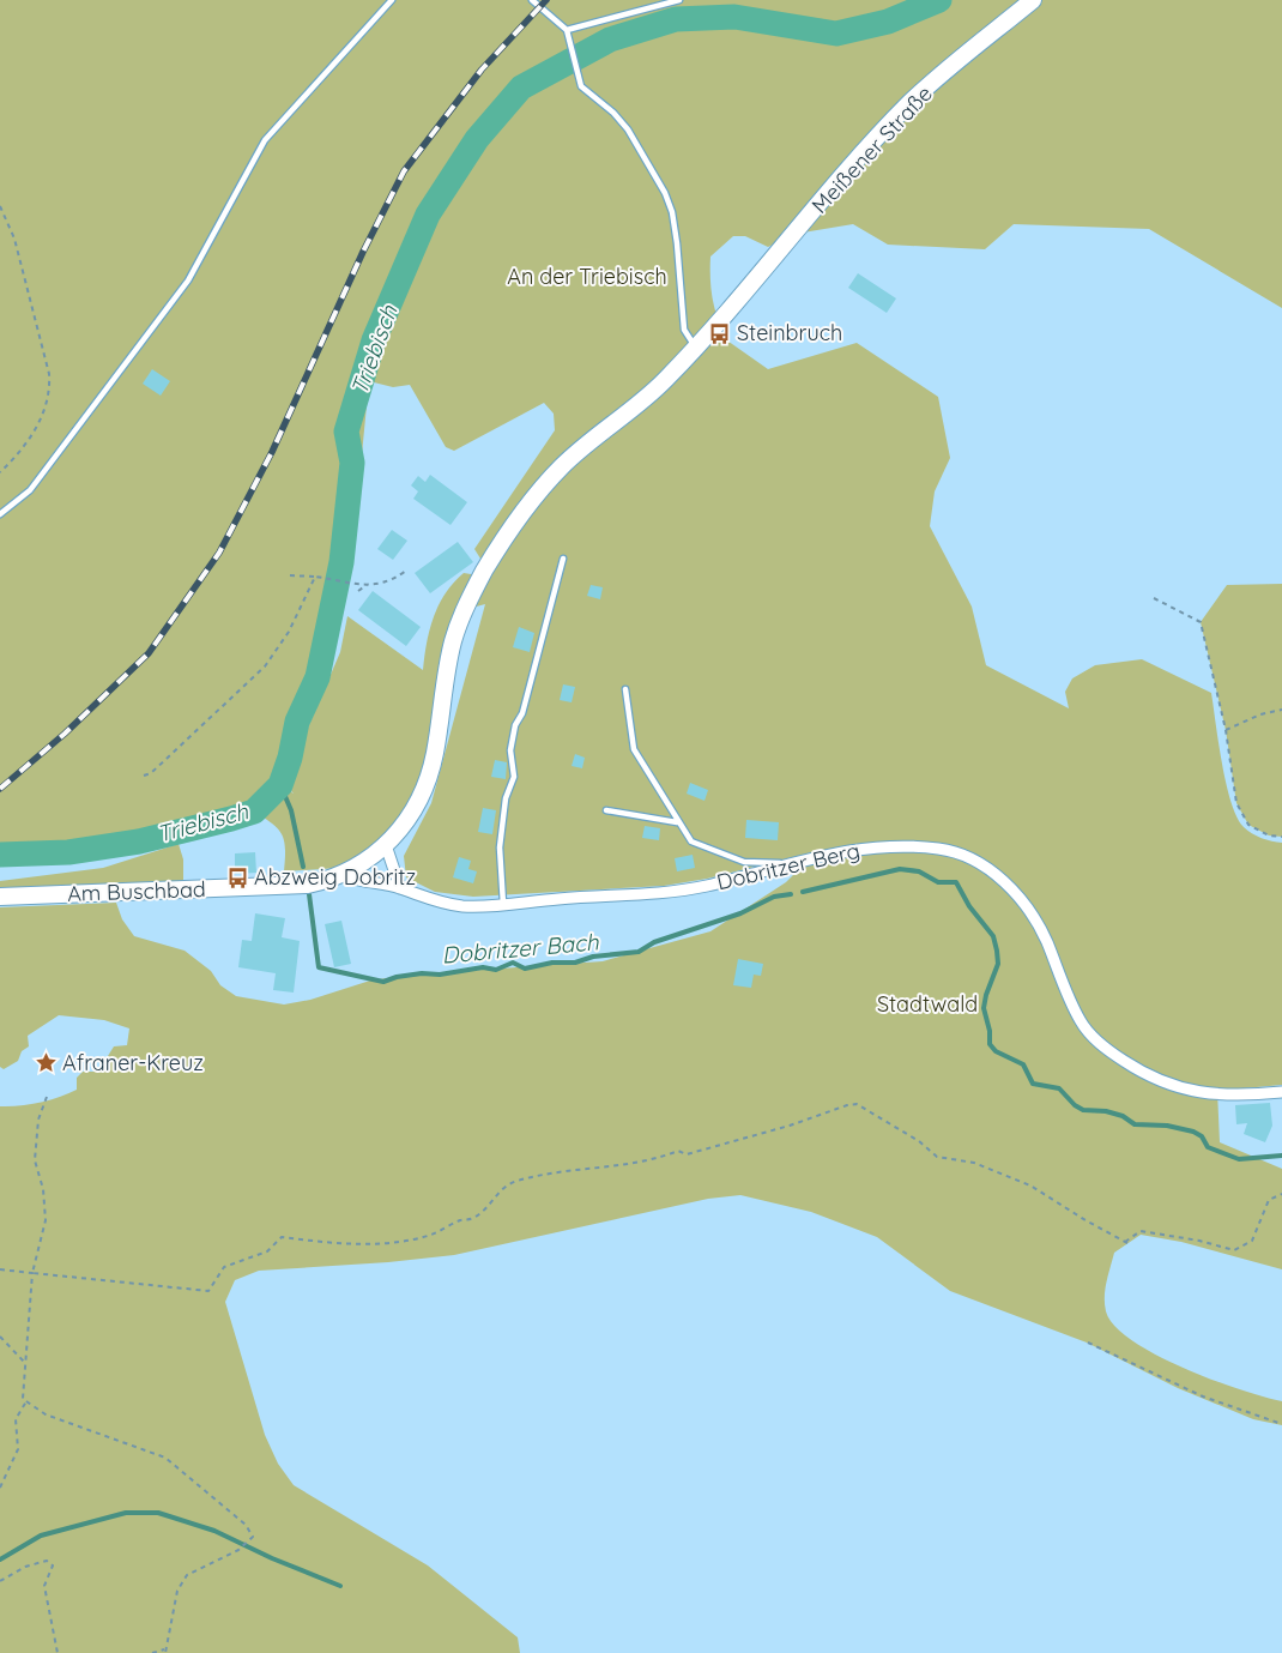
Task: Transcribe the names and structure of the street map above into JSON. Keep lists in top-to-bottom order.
{
  "streets": {
    "main road": ["Meißener Straße", "Am Buschbad"],
    "street": ["Dobritzer Berg"]
  },
  "crossings": [
    ["Meißener Straße", "Am Buschbad"],
    ["Dobritzer Berg", "Am Buschbad"]
  ],
  "water": ["Triebisch", "Dobritzer Bach"],
  "parks": ["An der Triebisch", "Stadtwald"],
  "places": {
    "bus stop": ["Steinbruch", "Abzweig Dobritz"],
    "place": ["Afraner-Kreuz"]
  }
}
